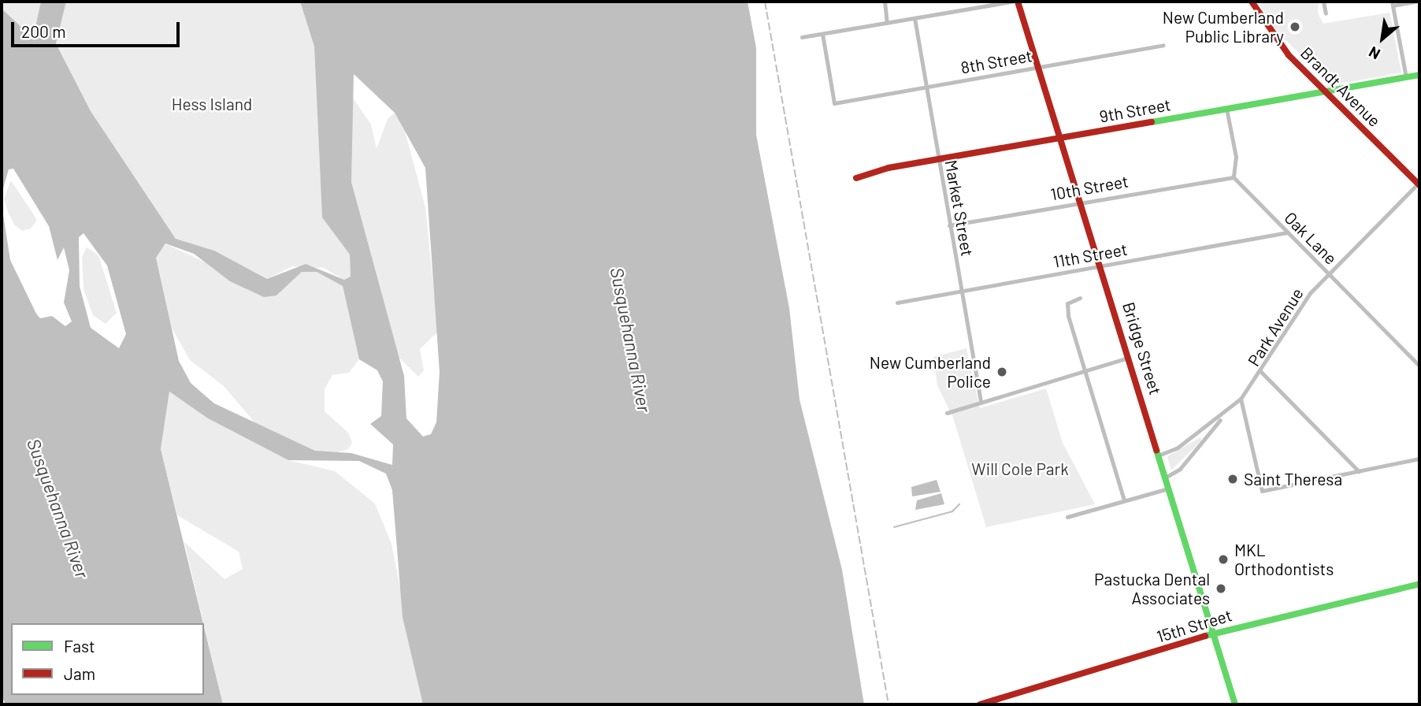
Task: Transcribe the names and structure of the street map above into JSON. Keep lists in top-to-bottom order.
{
  "streets": {
    "street": [
      "8th Street",
      "Brandt Avenue",
      "9th Street",
      "10th Street",
      "Market Street",
      "Oak Lane",
      "11th Street",
      "Park Avenue",
      "Bridge Street",
      "15th Street"
    ]
  },
  "crossings": [
    ["8th Street", "Market Street"],
    ["8th Street", "Bridge Street"],
    ["Brandt Avenue", "9th Street"],
    ["Brandt Avenue", "Park Avenue"],
    ["9th Street", "Market Street"],
    ["9th Street", "Bridge Street"],
    ["10th Street", "Market Street"],
    ["10th Street", "Oak Lane"],
    ["10th Street", "Bridge Street"],
    ["Market Street", "11th Street"],
    ["Oak Lane", "11th Street"],
    ["Oak Lane", "Park Avenue"],
    ["11th Street", "Bridge Street"],
    ["Park Avenue", "Bridge Street"],
    ["Bridge Street", "15th Street"]
  ],
  "water": ["Susquehanna River"],
  "parks": ["Hess Island", "Will Cole Park"],
  "places": [
    "New Cumberland Public Library",
    "New Cumberland Police",
    "Saint Theresa",
    "MKL Orthodontists",
    "Pastucka Dental Associates"
  ],
  "legend": ["Fast", "Jam"],
  "scale_bar": "200 m",
  "north": "bottom left"
}
